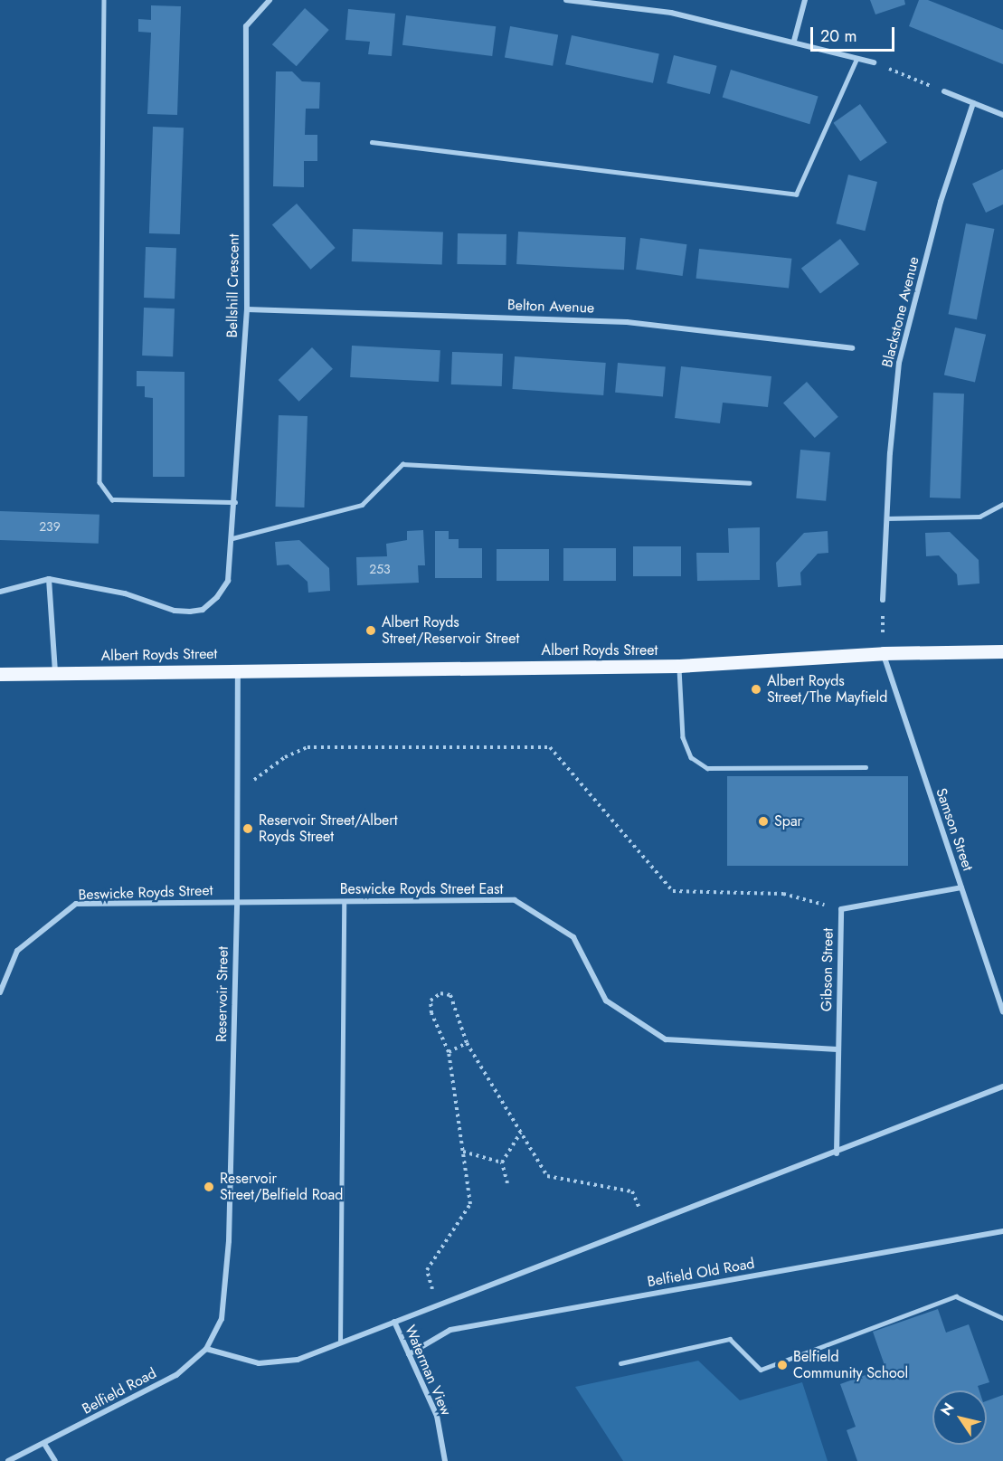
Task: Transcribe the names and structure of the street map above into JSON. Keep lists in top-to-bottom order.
{
  "streets": {
    "main road": ["Albert Royds Street"],
    "street": [
      "Bellshill Crescent",
      "Belton Avenue",
      "Blackstone Avenue",
      "Samson Street",
      "Beswicke Royds Street East",
      "Beswicke Royds Street",
      "Gibson Street",
      "Reservoir Street",
      "Belfield Old Road",
      "Waterman View",
      "Belfield Road"
    ]
  },
  "crossings": [
    ["Bellshill Crescent", "Belton Avenue"],
    ["Albert Royds Street", "Samson Street"],
    ["Albert Royds Street", "Reservoir Street"],
    ["Samson Street", "Gibson Street"],
    ["Beswicke Royds Street East", "Beswicke Royds Street"],
    ["Beswicke Royds Street East", "Gibson Street"],
    ["Beswicke Royds Street East", "Reservoir Street"],
    ["Beswicke Royds Street", "Reservoir Street"],
    ["Reservoir Street", "Belfield Road"],
    ["Belfield Old Road", "Waterman View"]
  ],
  "places": [
    "Albert Royds Street/Reservoir Street",
    "Albert Royds Street/The Mayfield",
    "Spar",
    "Reservoir Street/Albert Royds Street",
    "Reservoir Street/Belfield Road",
    "Belfield Community School"
  ],
  "house_numbers": ["239", "253"],
  "scale_bar": "20 m",
  "north": "top left"
}
